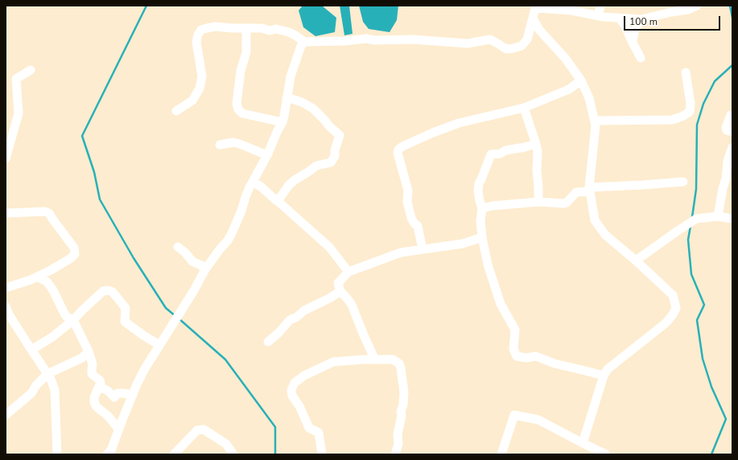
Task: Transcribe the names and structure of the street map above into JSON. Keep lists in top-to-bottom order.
{
  "scale_bar": "100 m"
}
